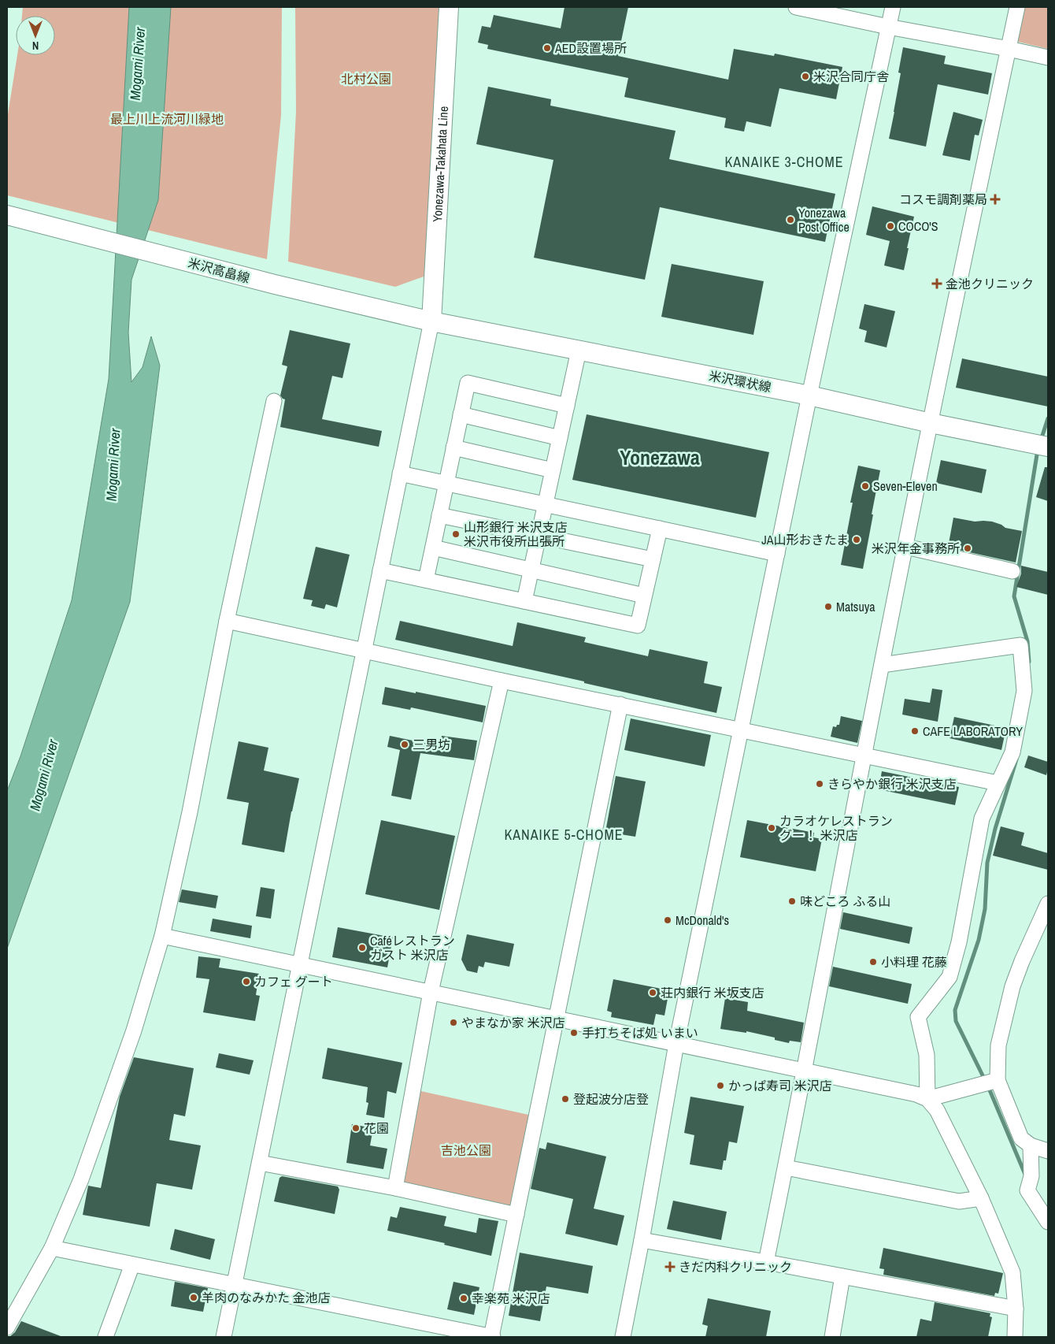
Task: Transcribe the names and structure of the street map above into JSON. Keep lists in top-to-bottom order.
{
  "streets": {
    "main road": ["Yonezawa-Takahata Line", "米沢高畠線", "米沢環状線"]
  },
  "crossings": [
    ["Yonezawa-Takahata Line", "米沢高畠線"],
    ["Yonezawa-Takahata Line", "米沢環状線"],
    ["米沢高畠線", "米沢環状線"]
  ],
  "districts": ["KANAIKE 3-CHOME", "Yonezawa", "KANAIKE 5-CHOME"],
  "water": ["Mogami River"],
  "parks": ["北村公園", "最上川上流河川緑地", "吉池公園"],
  "places": {
    "other": [
      "AED設置場所",
      "米沢合同庁舎",
      "Yonezawa Post Office",
      "COCO'S",
      "Seven-Eleven",
      "山形銀行 米沢支店 米沢市役所出張所",
      "JA山形おきたま",
      "米沢年金事務所",
      "Matsuya",
      "CAFE LABORATORY",
      "三男坊",
      "きらやか銀行 米沢支店",
      "カラオケレストラン グー！ 米沢店",
      "味どころ ふる山",
      "McDonald's",
      "Caféレストラン ガスト 米沢店",
      "小料理 花藤",
      "カフェ グート",
      "荘内銀行 米坂支店",
      "やまなか家 米沢店",
      "手打ちそば処 いまい",
      "かっぱ寿司 米沢店",
      "登起波分店登",
      "花園",
      "羊肉のなみかた 金池店",
      "幸楽苑 米沢店"
    ],
    "health": ["コスモ調剤薬局", "金池クリニック", "きだ内科クリニック"]
  },
  "north": "bottom"
}
